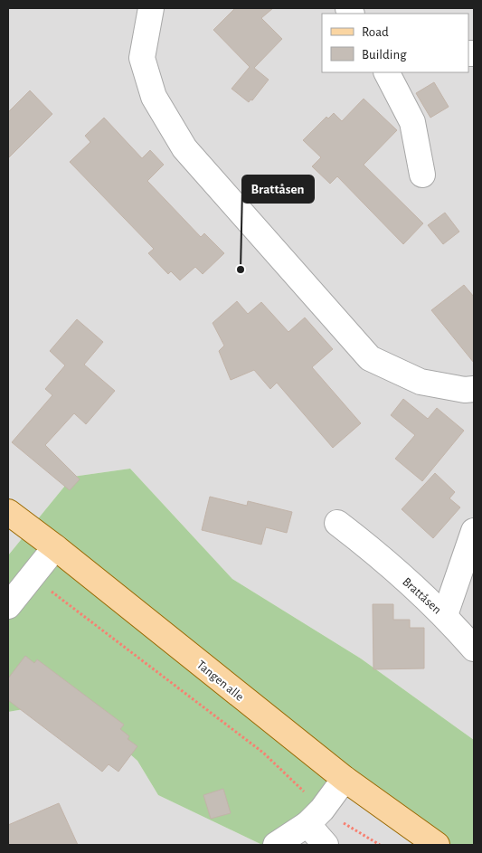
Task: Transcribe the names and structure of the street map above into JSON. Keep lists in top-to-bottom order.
{
  "streets": {
    "main road": ["Tangen alle"],
    "street": ["Brattåsen"]
  },
  "places": ["Brattåsen"],
  "legend": ["Road", "Building"]
}
